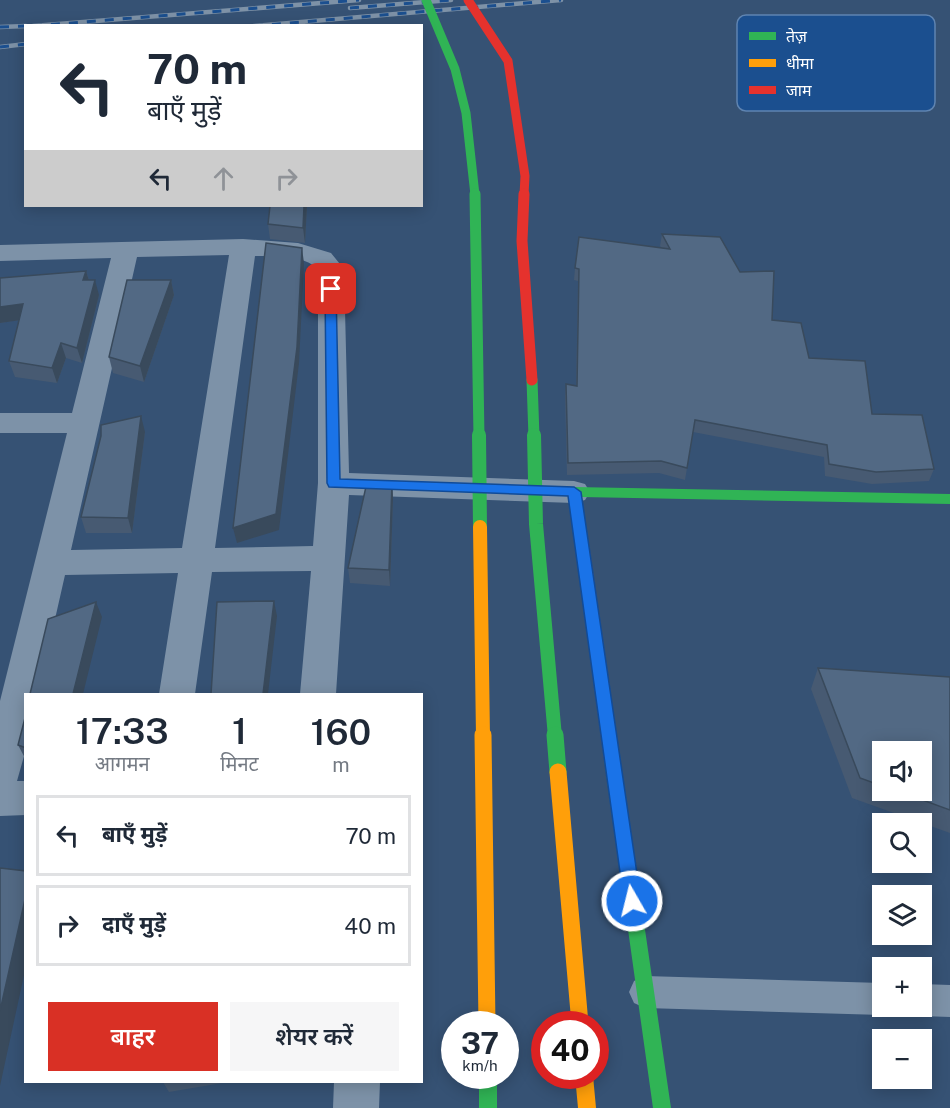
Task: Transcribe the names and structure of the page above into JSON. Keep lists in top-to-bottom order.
{
  "legend": ["तेज़", "धीमा", "जाम"],
  "page": {
    "turn": ["70 m", "बाएँ मुड़ें"],
    "eta": [
      "17:33",
      "आगमन",
      "1",
      "मिनट",
      "160",
      "m"
    ],
    "map_buttons": ["+", "−"],
    "list": [
      {
        "name": "बाएँ मुड़ें",
        "value": "70 m"
      },
      {
        "name": "दाएँ मुड़ें",
        "value": "40 m"
      }
    ],
    "buttons": ["बाहर", "शेयर करें"],
    "speed": "37 km/h",
    "limit": "40"
  }
}
